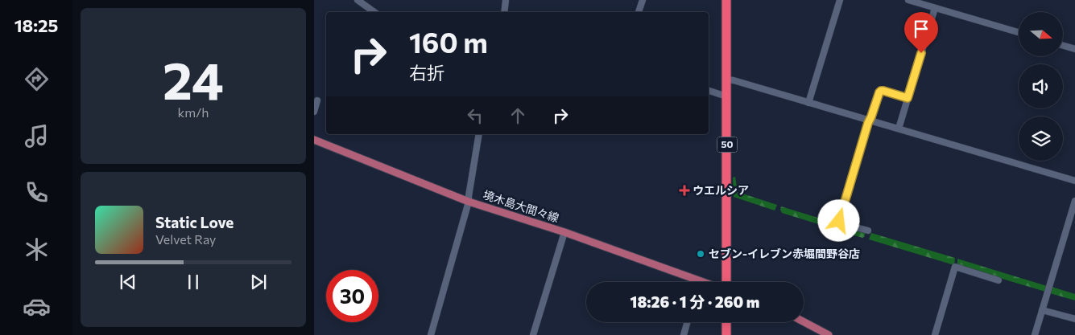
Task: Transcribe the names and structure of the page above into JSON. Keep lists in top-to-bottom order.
{
  "streets": {
    "highway": ["50"],
    "main road": ["境木島大間々線"]
  },
  "places": {
    "health": ["ウエルシア"],
    "other": ["セブン-イレブン赤堀間野谷店"]
  },
  "north": "right",
  "page": {
    "tabs": "18:25",
    "tile": ["24", "km/h"],
    "turn": ["160 m", "右折"],
    "song": ["Static Love", "Velvet Ray"],
    "limit": "30",
    "trip": "18:26 · 1 分 · 260 m"
  }
}
